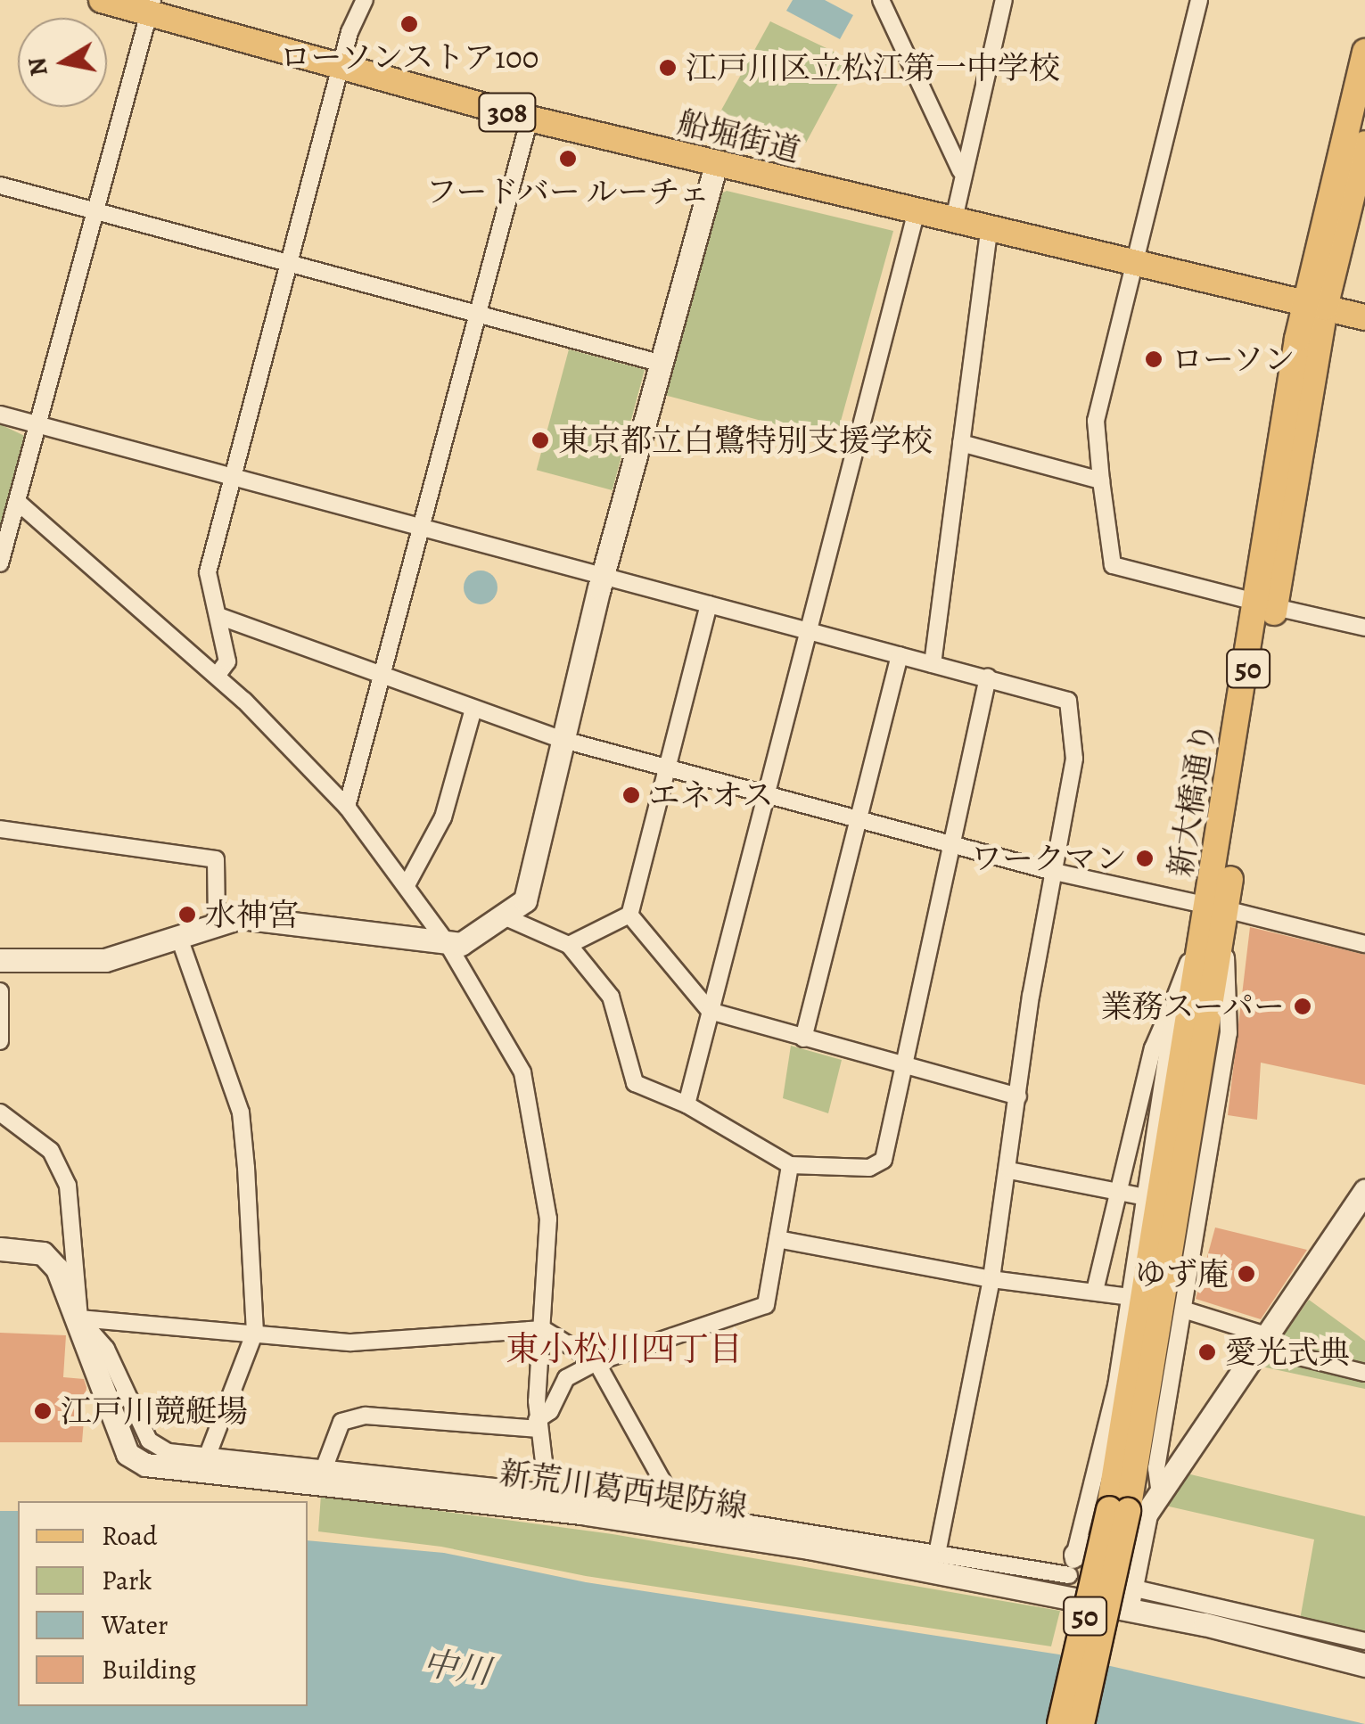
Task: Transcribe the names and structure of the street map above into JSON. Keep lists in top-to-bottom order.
{
  "streets": {
    "main road": [
      "308",
      "船堀街道",
      "50",
      "新大橋通り"
    ],
    "street": ["新荒川葛西堤防線"]
  },
  "crossings": [
    ["船堀街道", "新大橋通り"],
    ["50", "新大橋通り"]
  ],
  "districts": ["東小松川四丁目"],
  "water": ["中川"],
  "places": [
    "ローソンストア100",
    "江戸川区立松江第一中学校",
    "フードバー ルーチェ",
    "ローソン",
    "東京都立白鷺特別支援学校",
    "エネオス",
    "ワークマン",
    "水神宮",
    "業務スーパー",
    "ゆず庵",
    "愛光式典",
    "江戸川競艇場"
  ],
  "legend": [
    "Road",
    "Park",
    "Water",
    "Building"
  ],
  "north": "left"
}
